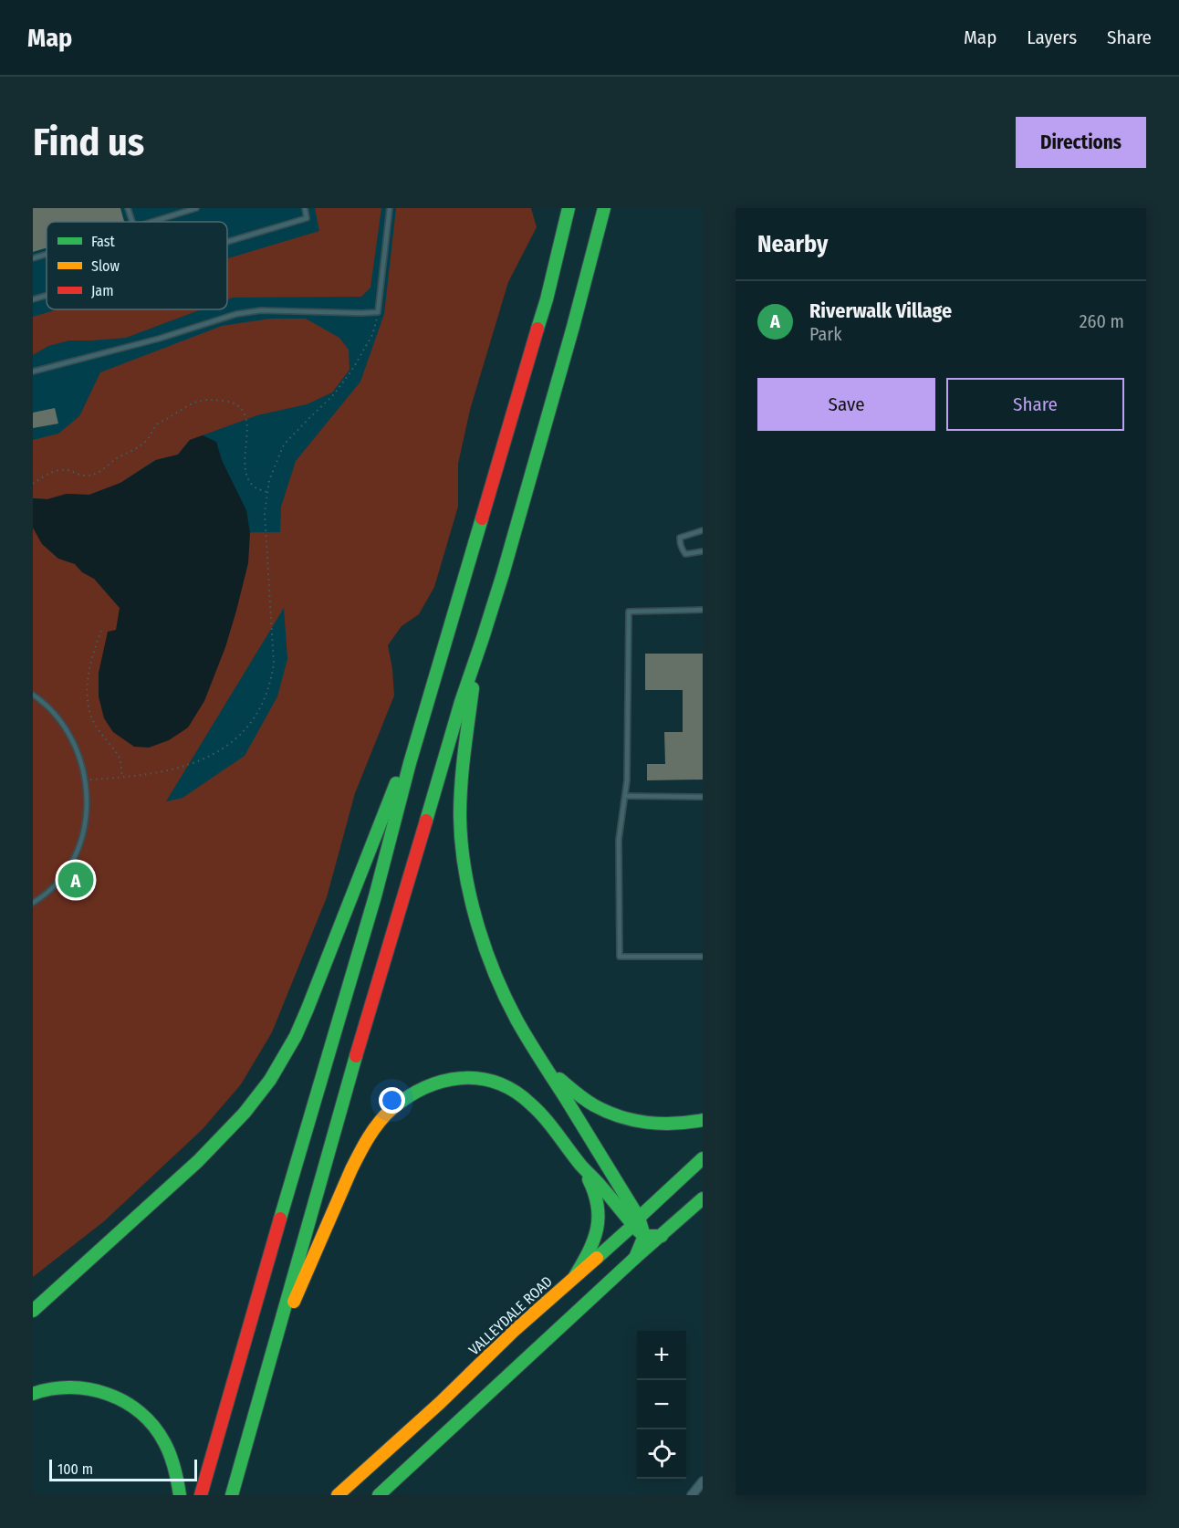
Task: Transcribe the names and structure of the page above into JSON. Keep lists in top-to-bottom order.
{
  "streets": {
    "main road": ["VALLEYDALE ROAD"]
  },
  "legend": ["Fast", "Slow", "Jam"],
  "scale_bar": "100 m",
  "page": {
    "header": "Map",
    "nav": ["Map", "Layers", "Share"],
    "buttons": [
      "Directions",
      ["Save", "Share"]
    ],
    "title": "Find us",
    "heading": "Nearby",
    "list": [
      {
        "mark": "A",
        "name": "Riverwalk Village",
        "note": "Park",
        "value": "260 m"
      }
    ],
    "pins": "A",
    "map_buttons": ["+", "−"],
    "scale": "100 m"
  }
}
